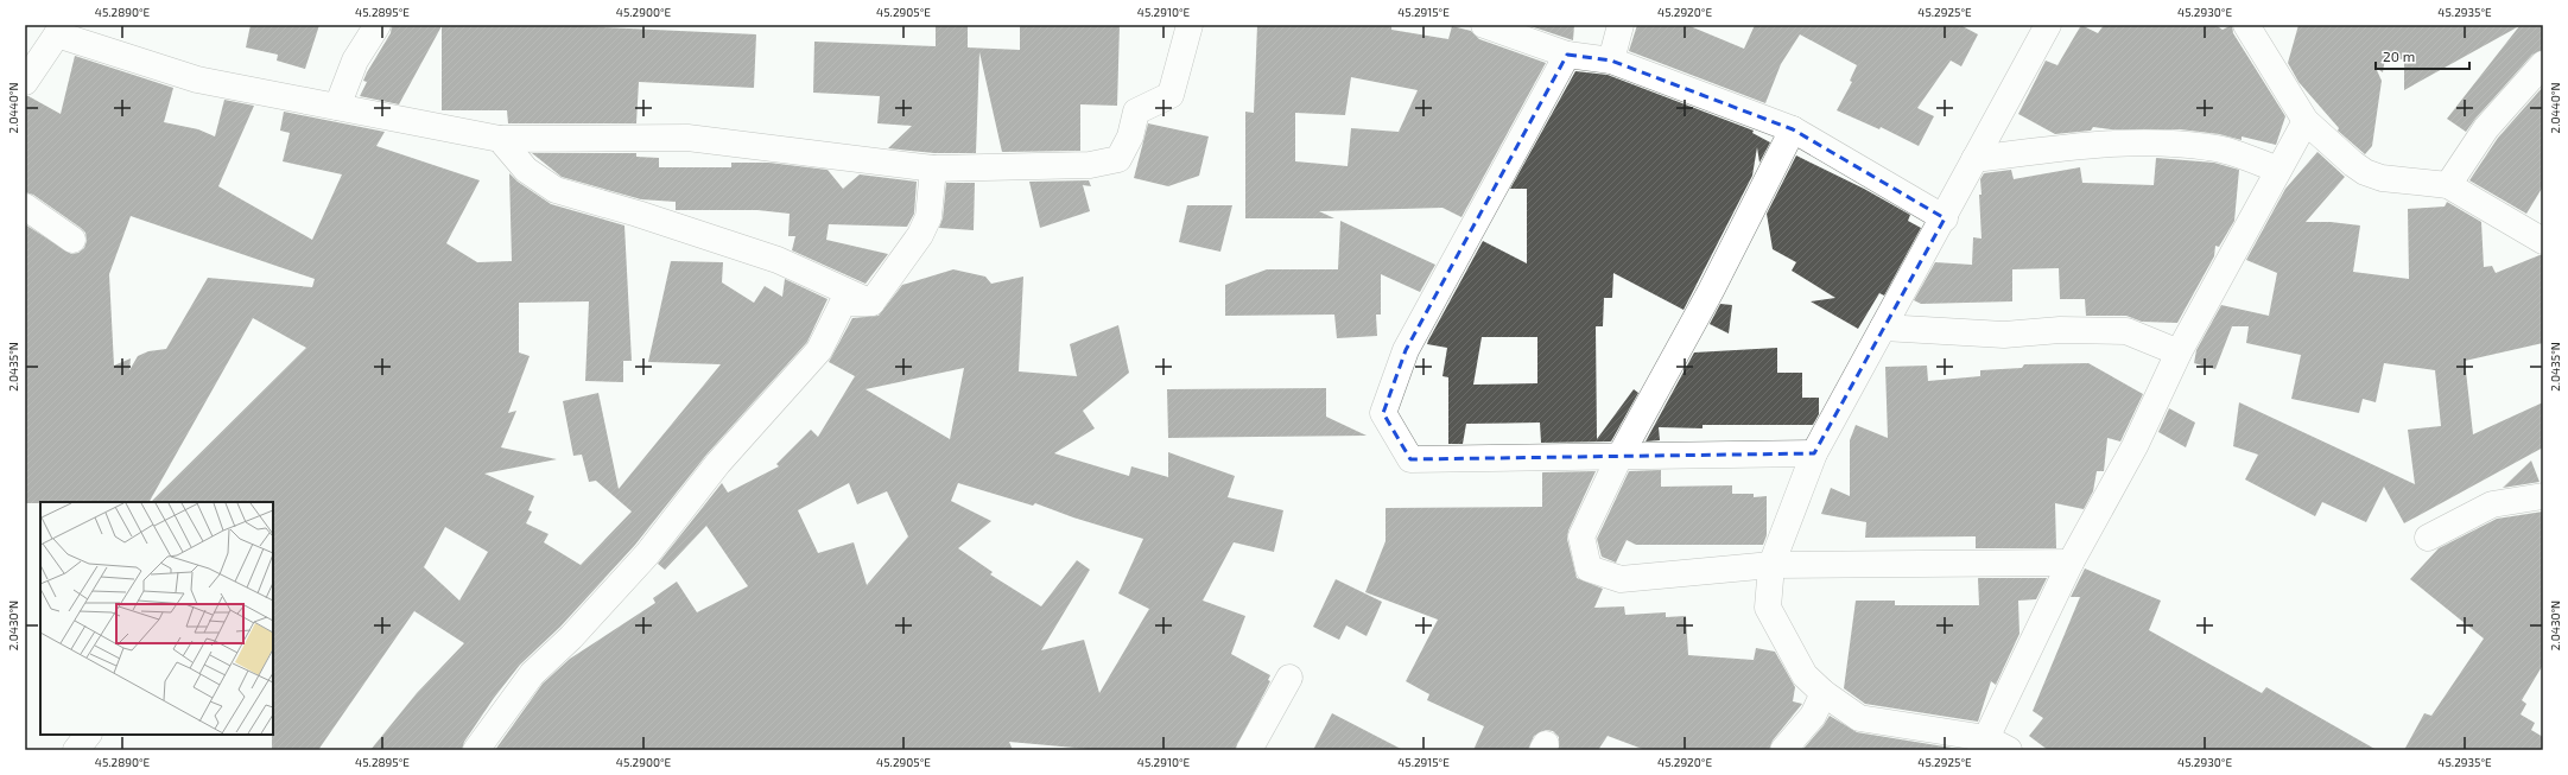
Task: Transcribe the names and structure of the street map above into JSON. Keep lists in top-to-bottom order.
{
  "scale_bar": "20 m",
  "coordinates": [
    "45.2890°E",
    "45.2895°E",
    "45.2900°E",
    "45.2905°E",
    "45.2910°E",
    "45.2915°E",
    "45.2920°E",
    "45.2925°E",
    "45.2930°E",
    "45.2935°E",
    "2.0440°N",
    "2.0435°N",
    "2.0430°N"
  ]
}
